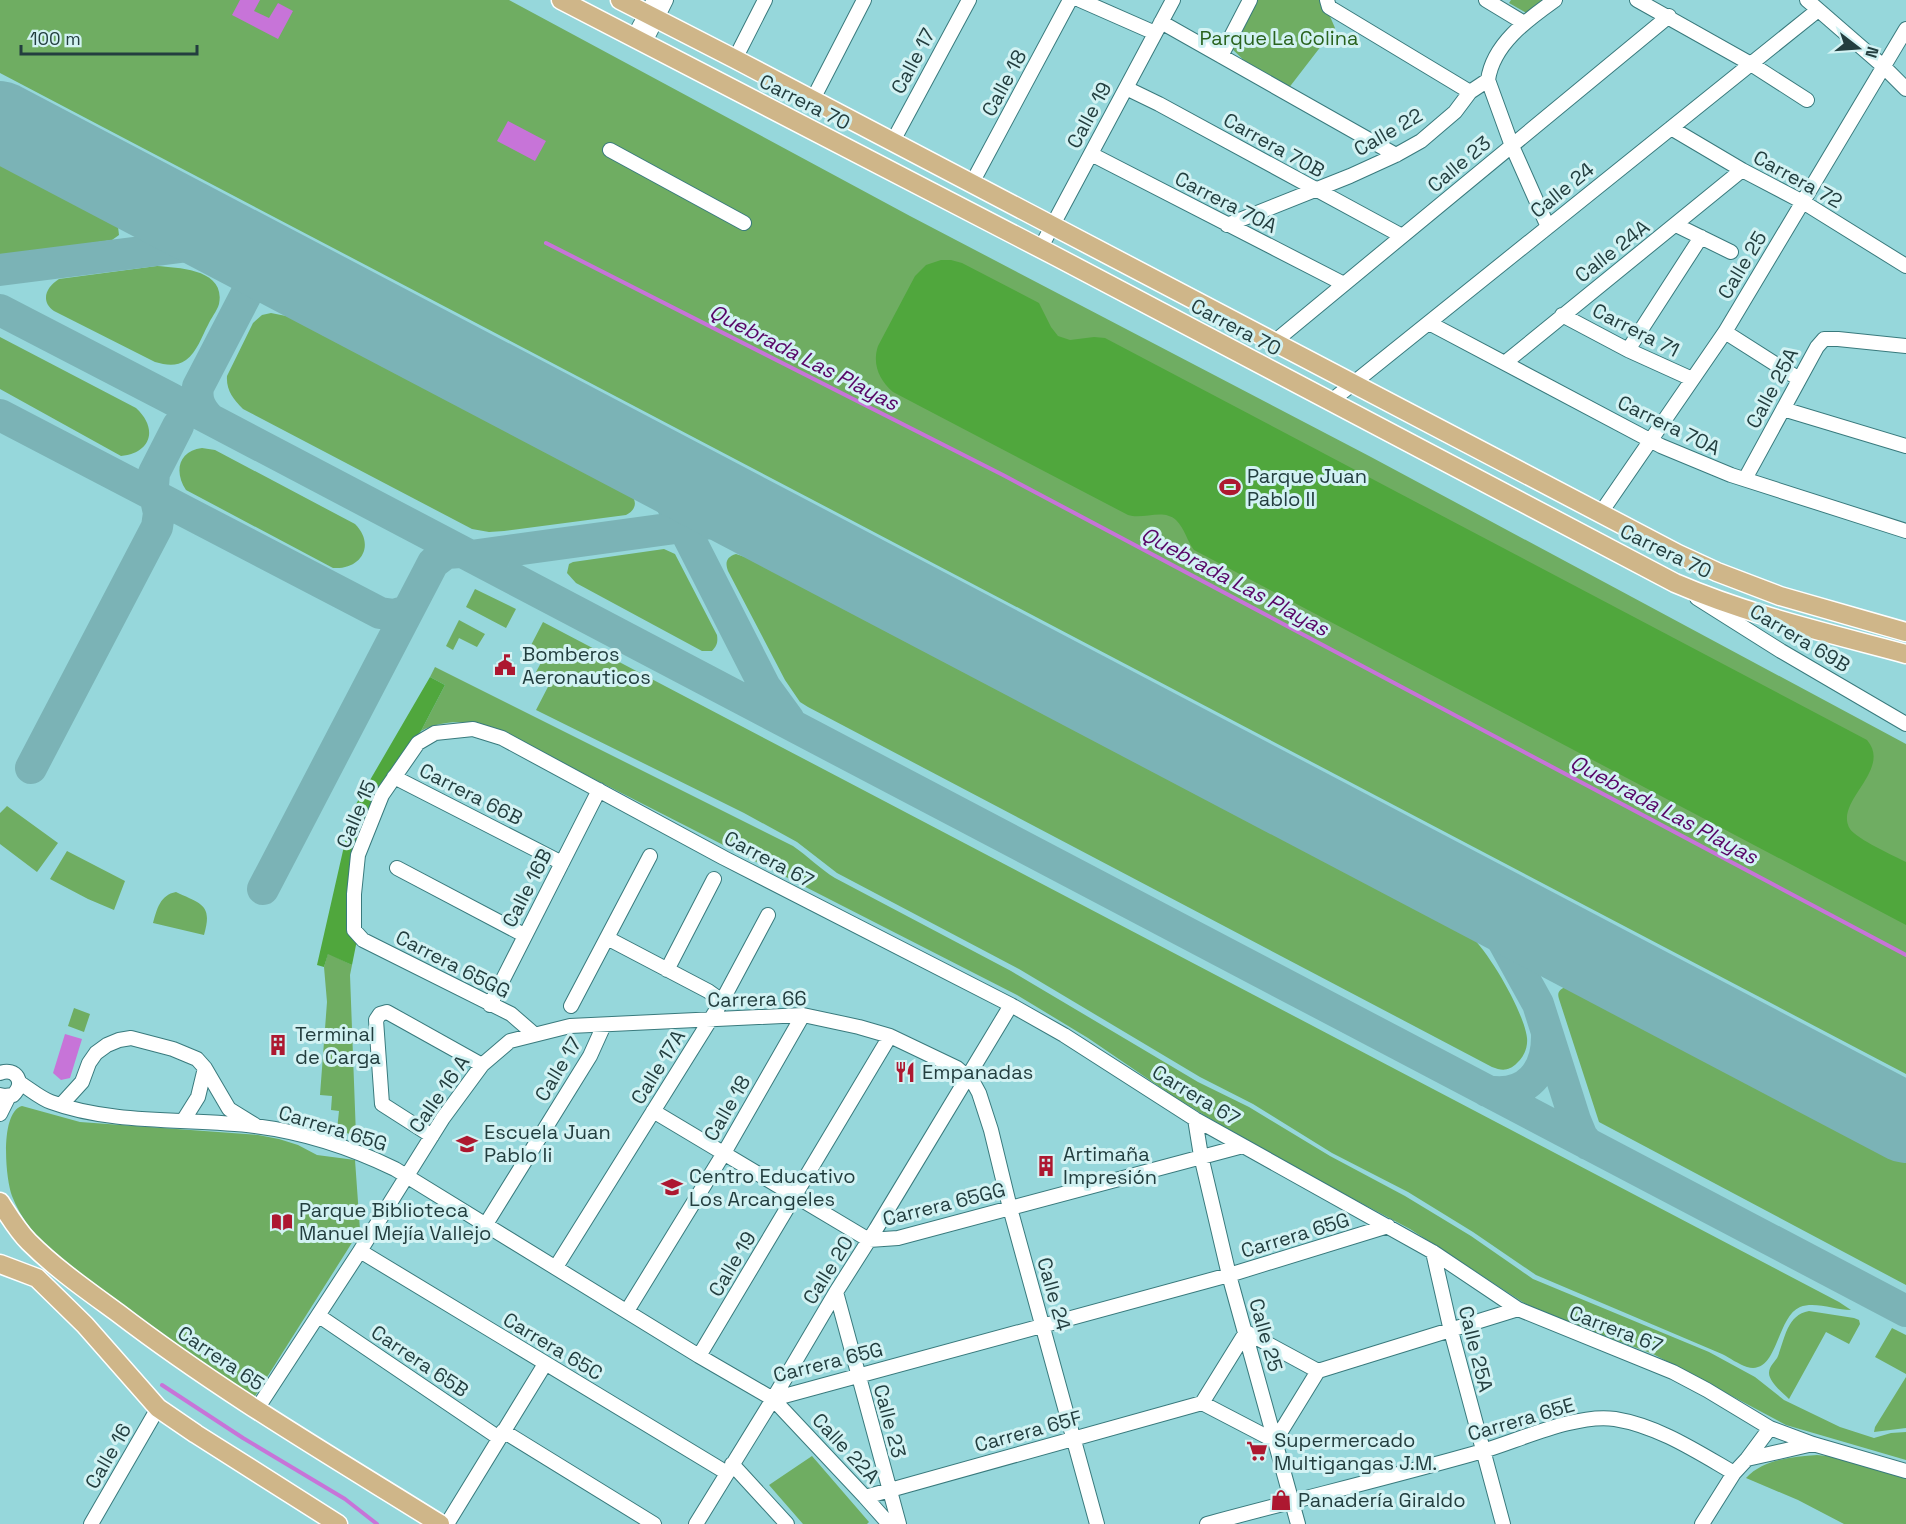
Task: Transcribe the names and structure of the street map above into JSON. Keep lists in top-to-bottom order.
{
  "streets": {
    "main road": ["Carrera 70", "Carrera 65"],
    "street": [
      "Calle 17",
      "Calle 18",
      "Calle 19",
      "Calle 22",
      "Carrera 70B",
      "Calle 23",
      "Carrera 72",
      "Calle 24",
      "Carrera 70A",
      "Calle 24A",
      "Calle 25",
      "Carrera 71",
      "Calle 25A",
      "Carrera 69B",
      "Carrera 66B",
      "Calle 15",
      "Carrera 67",
      "Calle 16B",
      "Carrera 65GG",
      "Carrera 66",
      "Calle 17A",
      "Calle 16 A",
      "Carrera 65G",
      "Calle 20",
      "Carrera 65C",
      "Carrera 65B",
      "Carrera 65E",
      "Carrera 65F",
      "Calle 22A",
      "Calle 16"
    ]
  },
  "crossings": [
    ["Calle 17", "Carrera 70"],
    ["Calle 17", "Carrera 66"],
    ["Calle 17", "Carrera 65G"],
    ["Calle 18", "Carrera 70"],
    ["Calle 18", "Carrera 65GG"],
    ["Calle 18", "Carrera 66"],
    ["Calle 18", "Carrera 65G"],
    ["Carrera 70", "Calle 19"],
    ["Carrera 70", "Calle 23"],
    ["Carrera 70", "Calle 24"],
    ["Carrera 70", "Calle 25"],
    ["Carrera 70", "Carrera 69B"],
    ["Calle 19", "Carrera 70B"],
    ["Calle 19", "Carrera 70A"],
    ["Calle 19", "Carrera 65GG"],
    ["Calle 19", "Carrera 66"],
    ["Calle 19", "Carrera 65G"],
    ["Calle 22", "Carrera 70B"],
    ["Calle 22", "Carrera 70A"],
    ["Carrera 70B", "Calle 23"],
    ["Calle 23", "Carrera 70A"],
    ["Calle 23", "Carrera 65G"],
    ["Calle 23", "Calle 20"],
    ["Calle 23", "Carrera 65F"],
    ["Carrera 72", "Calle 24"],
    ["Carrera 72", "Calle 24A"],
    ["Carrera 72", "Calle 25"],
    ["Calle 24", "Carrera 70A"],
    ["Calle 24", "Carrera 65GG"],
    ["Calle 24", "Carrera 66"],
    ["Calle 24", "Carrera 65G"],
    ["Calle 24", "Calle 20"],
    ["Calle 24", "Carrera 65F"],
    ["Carrera 70A", "Calle 24A"],
    ["Carrera 70A", "Calle 25"],
    ["Carrera 70A", "Calle 25A"],
    ["Calle 24A", "Carrera 71"],
    ["Calle 25", "Carrera 71"],
    ["Calle 25", "Carrera 67"],
    ["Calle 25", "Carrera 65GG"],
    ["Calle 25", "Carrera 65G"],
    ["Calle 25", "Carrera 65E"],
    ["Calle 25A", "Carrera 67"],
    ["Calle 25A", "Carrera 65E"],
    ["Carrera 66B", "Calle 15"],
    ["Carrera 66B", "Calle 16B"],
    ["Calle 15", "Carrera 67"],
    ["Calle 15", "Carrera 65GG"],
    ["Carrera 67", "Calle 16B"],
    ["Carrera 67", "Carrera 65G"],
    ["Carrera 67", "Calle 20"],
    ["Calle 16B", "Carrera 65GG"],
    ["Carrera 65GG", "Carrera 66"],
    ["Carrera 65GG", "Calle 17A"],
    ["Carrera 65GG", "Calle 16 A"],
    ["Carrera 65GG", "Calle 20"],
    ["Carrera 66", "Calle 17A"],
    ["Carrera 66", "Calle 16 A"],
    ["Carrera 66", "Calle 20"],
    ["Calle 17A", "Carrera 65G"],
    ["Calle 16 A", "Carrera 65G"],
    ["Calle 16 A", "Carrera 65C"],
    ["Calle 16 A", "Carrera 65"],
    ["Calle 16 A", "Carrera 65B"],
    ["Carrera 65G", "Calle 20"],
    ["Carrera 65G", "Calle 22A"],
    ["Calle 20", "Carrera 65C"],
    ["Calle 20", "Calle 22A"],
    ["Carrera 65F", "Calle 22A"]
  ],
  "water": ["Quebrada Las Playas"],
  "parks": ["Parque La Colina"],
  "places": {
    "sports": ["Parque Juan Pablo II"],
    "public building": ["Bomberos Aeronauticos"],
    "building": ["Terminal de Carga", "Artimaña Impresión"],
    "restaurant": ["Empanadas"],
    "school or university": ["Escuela Juan Pablo Ii", "Centro Educativo Los Arcangeles"],
    "library": ["Parque Biblioteca Manuel Mejía Vallejo"],
    "supermarket": ["Supermercado Multigangas J.M."],
    "shop": ["Panadería Giraldo"]
  },
  "scale_bar": "100 m",
  "north": "right"
}
